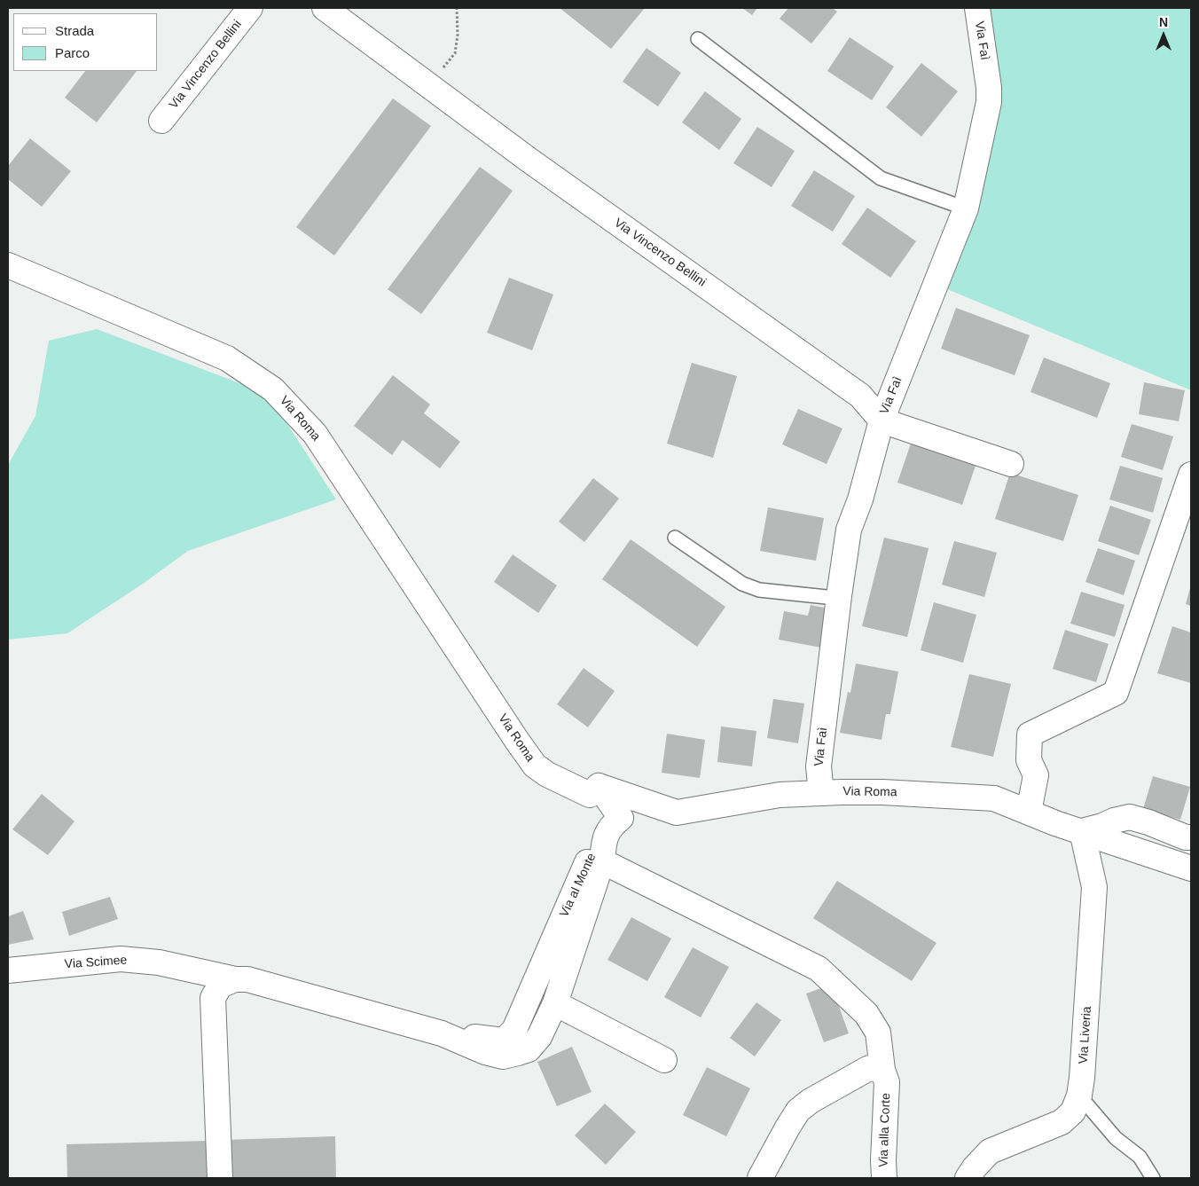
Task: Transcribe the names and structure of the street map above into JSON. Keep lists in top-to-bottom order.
{
  "streets": {
    "street": [
      "Via Faì",
      "Via Vincenzo Bellini",
      "Via Roma",
      "Via al Monte",
      "Via Scimee",
      "Via Liveria",
      "Via alla Corte"
    ]
  },
  "crossings": [
    ["Via Faì", "Via Vincenzo Bellini"],
    ["Via Faì", "Via Roma"],
    ["Via Roma", "Via al Monte"],
    ["Via Roma", "Via Liveria"],
    ["Via al Monte", "Via Scimee"],
    ["Via al Monte", "Via alla Corte"]
  ],
  "legend": ["Strada", "Parco"],
  "north": "top"
}
